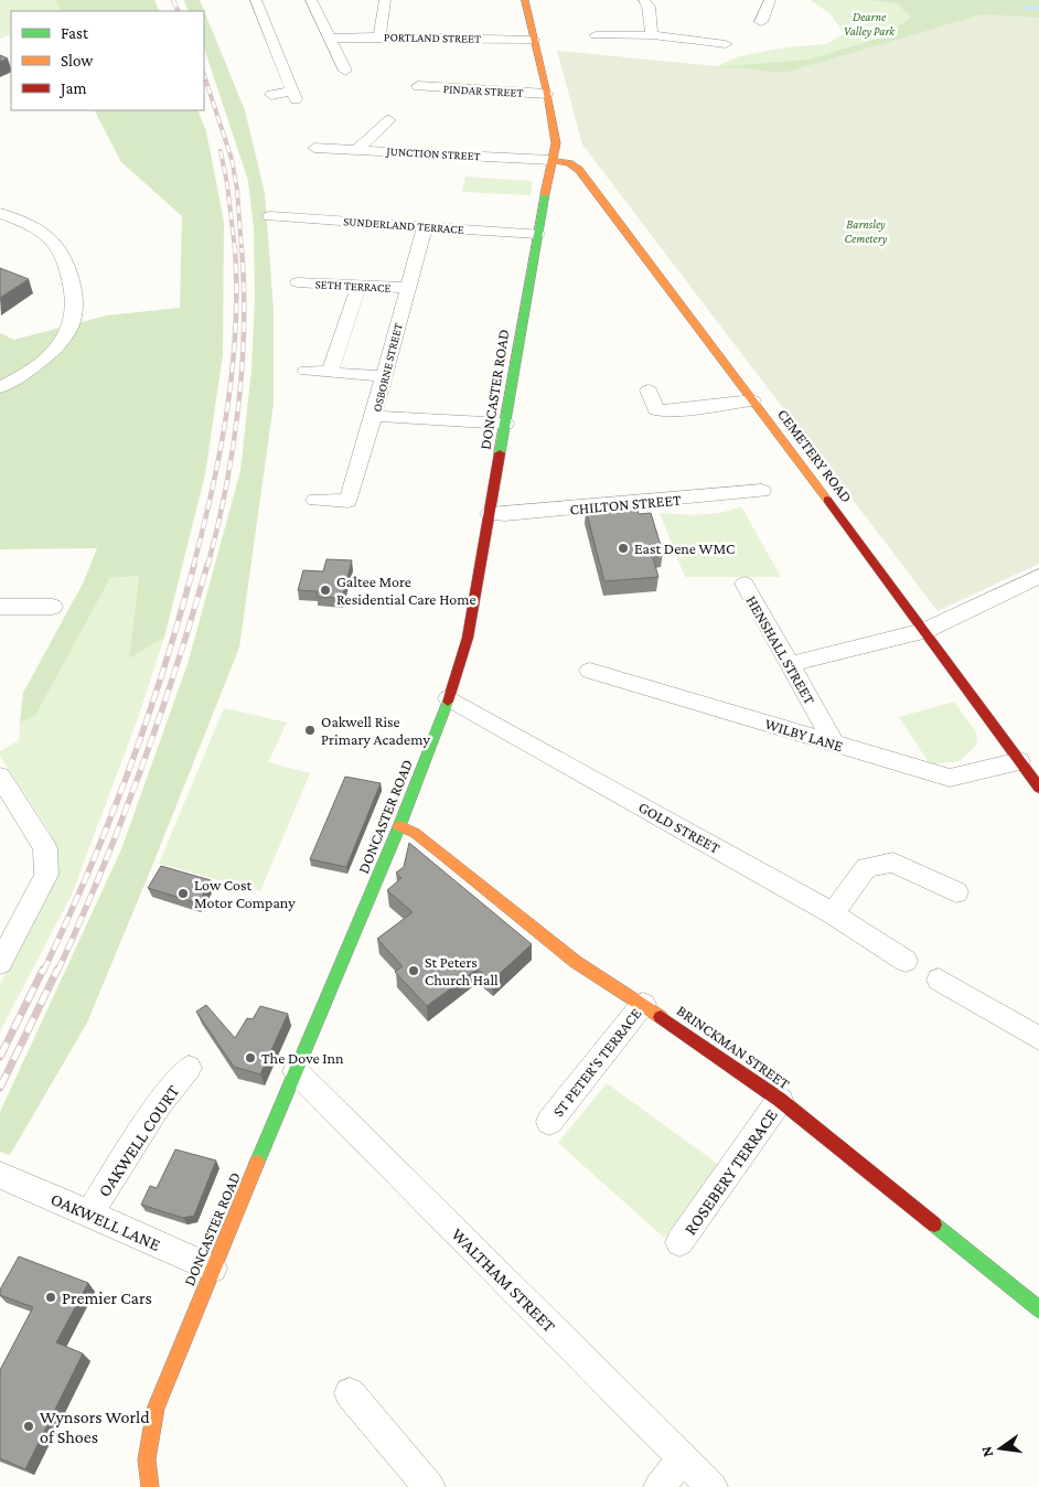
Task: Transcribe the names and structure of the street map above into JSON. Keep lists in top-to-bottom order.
{
  "streets": {
    "main road": ["DONCASTER ROAD", "CEMETERY ROAD", "BRINCKMAN STREET"],
    "street": [
      "PORTLAND STREET",
      "PINDAR STREET",
      "JUNCTION STREET",
      "SUNDERLAND TERRACE",
      "SETH TERRACE",
      "OSBORNE STREET",
      "CHILTON STREET",
      "HENSHALL STREET",
      "WILBY LANE",
      "GOLD STREET",
      "ST PETER'S TERRACE",
      "OAKWELL COURT",
      "ROSEBERY TERRACE",
      "OAKWELL LANE",
      "WALTHAM STREET"
    ]
  },
  "crossings": [
    ["PORTLAND STREET", "DONCASTER ROAD"],
    ["PINDAR STREET", "DONCASTER ROAD"],
    ["JUNCTION STREET", "DONCASTER ROAD"],
    ["SUNDERLAND TERRACE", "OSBORNE STREET"],
    ["SUNDERLAND TERRACE", "DONCASTER ROAD"],
    ["SETH TERRACE", "OSBORNE STREET"],
    ["OSBORNE STREET", "DONCASTER ROAD"],
    ["DONCASTER ROAD", "CEMETERY ROAD"],
    ["DONCASTER ROAD", "CHILTON STREET"],
    ["DONCASTER ROAD", "GOLD STREET"],
    ["DONCASTER ROAD", "BRINCKMAN STREET"],
    ["DONCASTER ROAD", "OAKWELL LANE"],
    ["DONCASTER ROAD", "WALTHAM STREET"],
    ["CEMETERY ROAD", "WILBY LANE"],
    ["HENSHALL STREET", "WILBY LANE"],
    ["BRINCKMAN STREET", "ST PETER'S TERRACE"],
    ["BRINCKMAN STREET", "ROSEBERY TERRACE"],
    ["OAKWELL COURT", "OAKWELL LANE"]
  ],
  "parks": ["Dearne Valley Park", "Barnsley Cemetery"],
  "places": [
    "East Dene WMC",
    "Galtee More Residential Care Home",
    "Oakwell Rise Primary Academy",
    "Low Cost Motor Company",
    "St Peters Church Hall",
    "The Dove Inn",
    "Premier Cars",
    "Wynsors World of Shoes"
  ],
  "legend": ["Fast", "Slow", "Jam"],
  "north": "left"
}
